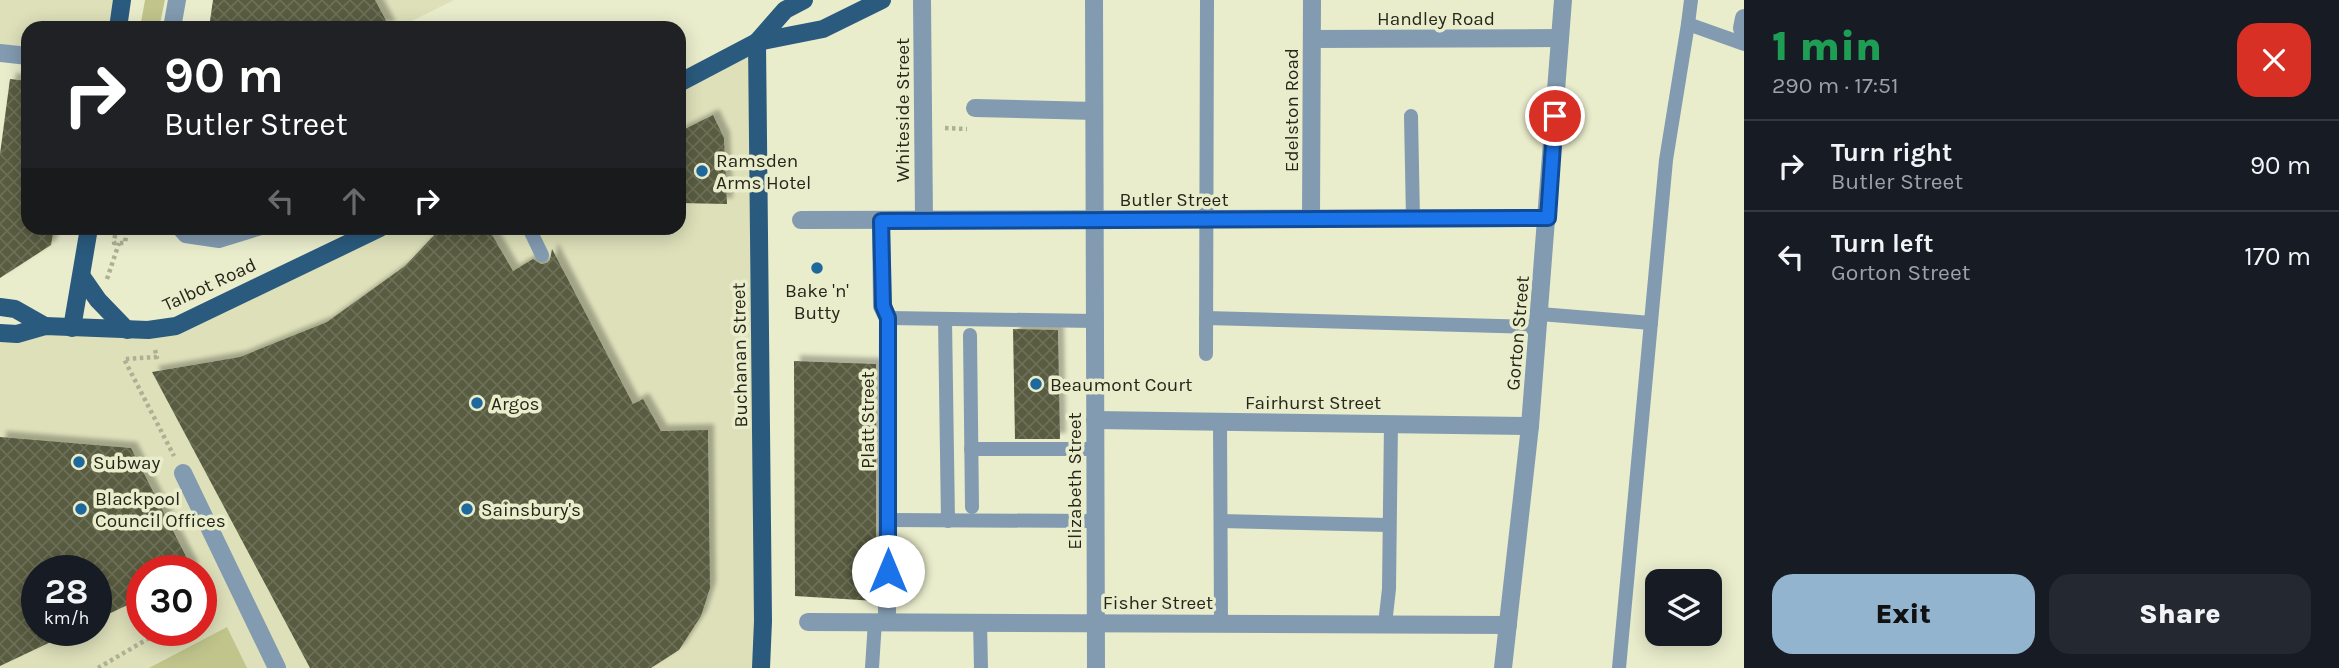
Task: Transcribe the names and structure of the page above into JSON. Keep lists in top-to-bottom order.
{
  "streets": {
    "main road": ["Talbot Road", "Buchanan Street"],
    "street": [
      "Handley Road",
      "Whiteside Street",
      "Edelston Road",
      "Butler Street",
      "Gorton Street",
      "Fairhurst Street",
      "Platt Street",
      "Elizabeth Street",
      "Fisher Street"
    ]
  },
  "crossings": [
    ["Handley Road", "Edelston Road"],
    ["Handley Road", "Gorton Street"],
    ["Whiteside Street", "Butler Street"],
    ["Edelston Road", "Butler Street"],
    ["Butler Street", "Gorton Street"],
    ["Butler Street", "Platt Street"],
    ["Butler Street", "Elizabeth Street"],
    ["Gorton Street", "Fairhurst Street"],
    ["Gorton Street", "Fisher Street"],
    ["Fairhurst Street", "Elizabeth Street"],
    ["Platt Street", "Fisher Street"],
    ["Elizabeth Street", "Fisher Street"]
  ],
  "places": [
    "Ramsden Arms Hotel",
    "Bake 'n' Butty",
    "Beaumont Court",
    "Argos",
    "Subway",
    "Blackpool Council Offices",
    "Sainsbury's"
  ],
  "page": {
    "heading": ["1 min", "290 m · 17:51"],
    "turn": ["90 m", "Butler Street"],
    "list": [
      {
        "name": "Turn right",
        "note": "Butler Street",
        "value": "90 m"
      },
      {
        "name": "Turn left",
        "note": "Gorton Street",
        "value": "170 m"
      }
    ],
    "speed": "28 km/h",
    "limit": "30",
    "buttons": ["Exit", "Share"]
  }
}
